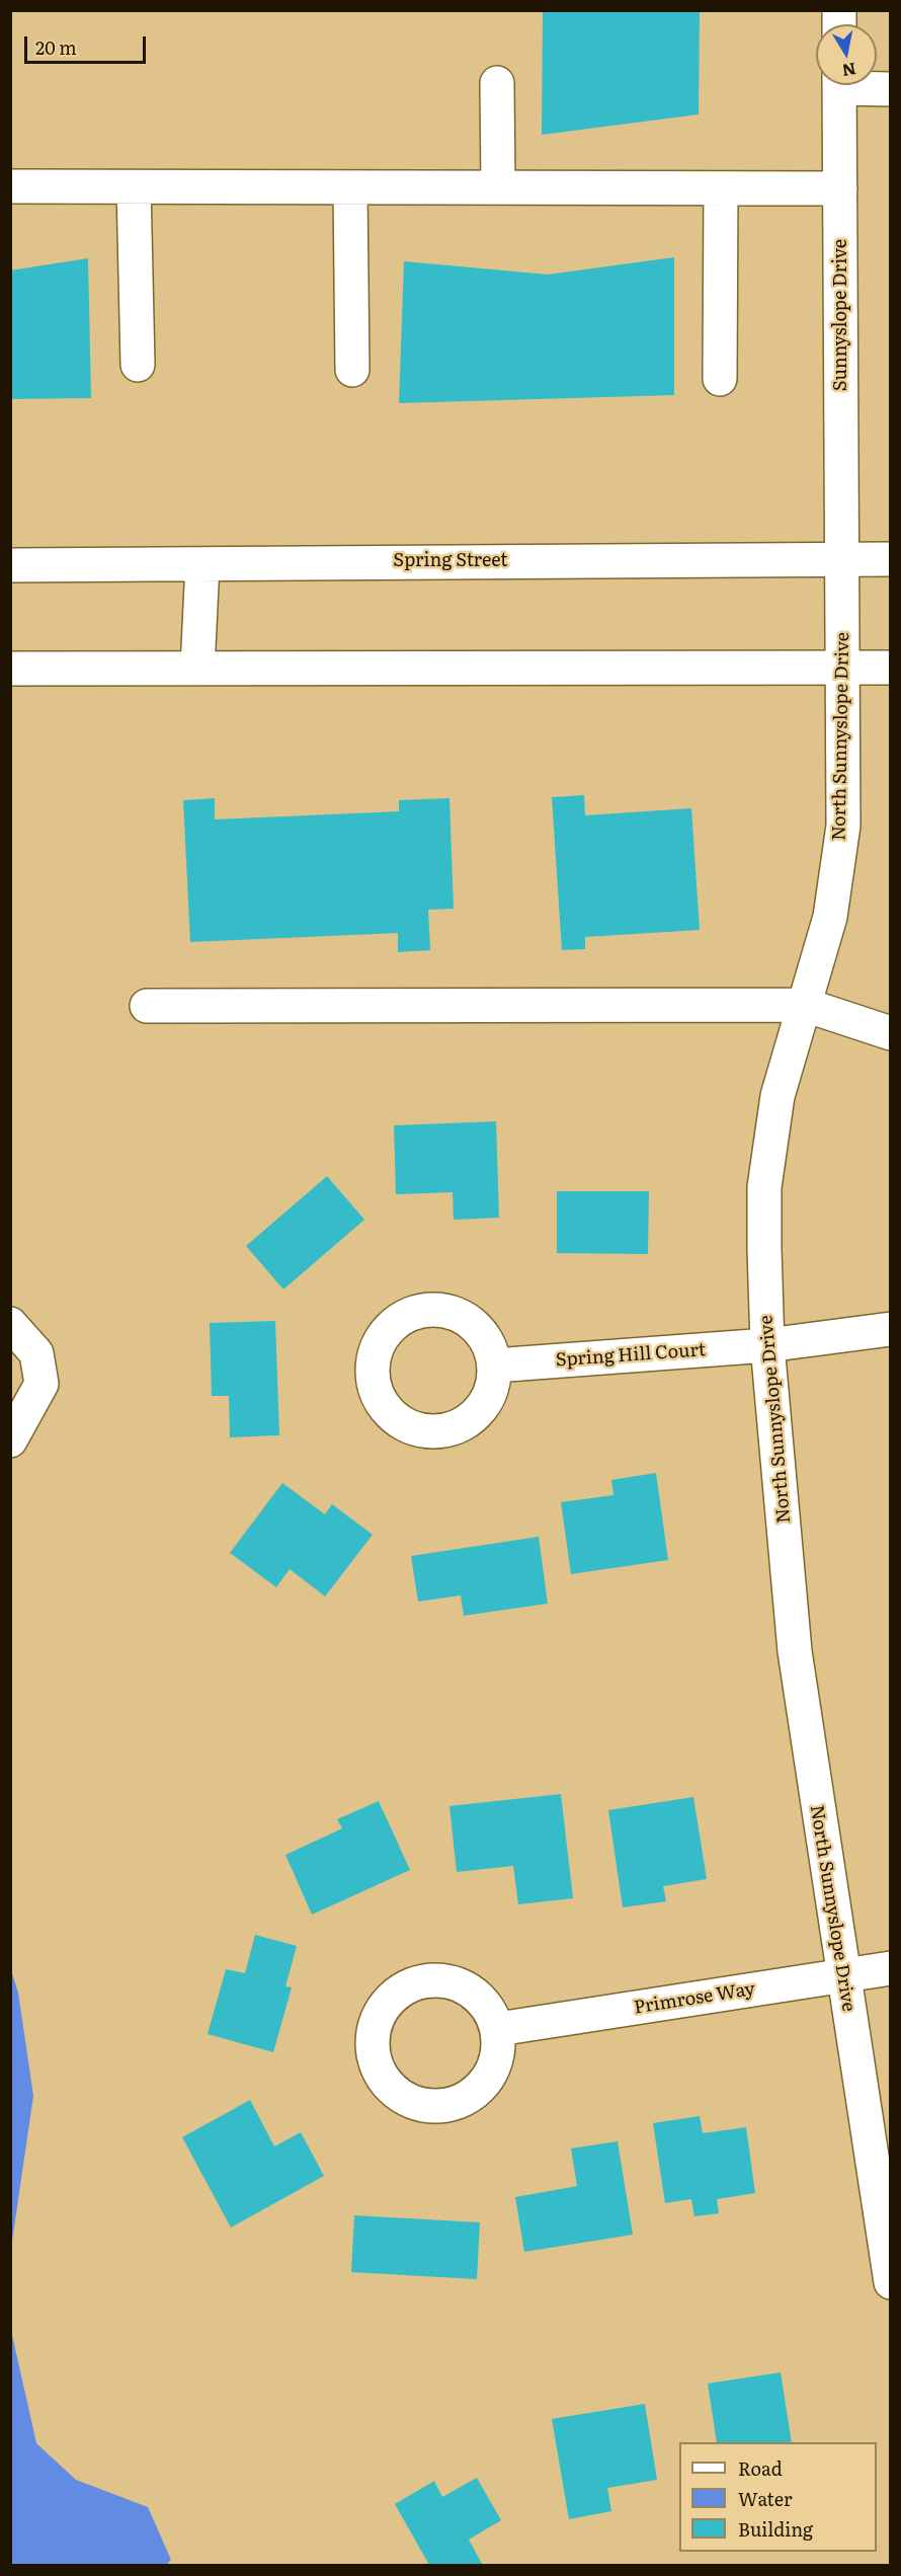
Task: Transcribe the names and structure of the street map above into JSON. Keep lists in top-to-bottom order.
{
  "streets": {
    "street": [
      "Sunnyslope Drive",
      "Spring Street",
      "North Sunnyslope Drive",
      "Spring Hill Court",
      "Primrose Way"
    ]
  },
  "crossings": [
    ["Sunnyslope Drive", "Spring Street"],
    ["Sunnyslope Drive", "North Sunnyslope Drive"],
    ["Spring Street", "North Sunnyslope Drive"],
    ["North Sunnyslope Drive", "Spring Hill Court"],
    ["North Sunnyslope Drive", "Primrose Way"]
  ],
  "legend": ["Road", "Water", "Building"],
  "scale_bar": "20 m",
  "north": "bottom"
}
